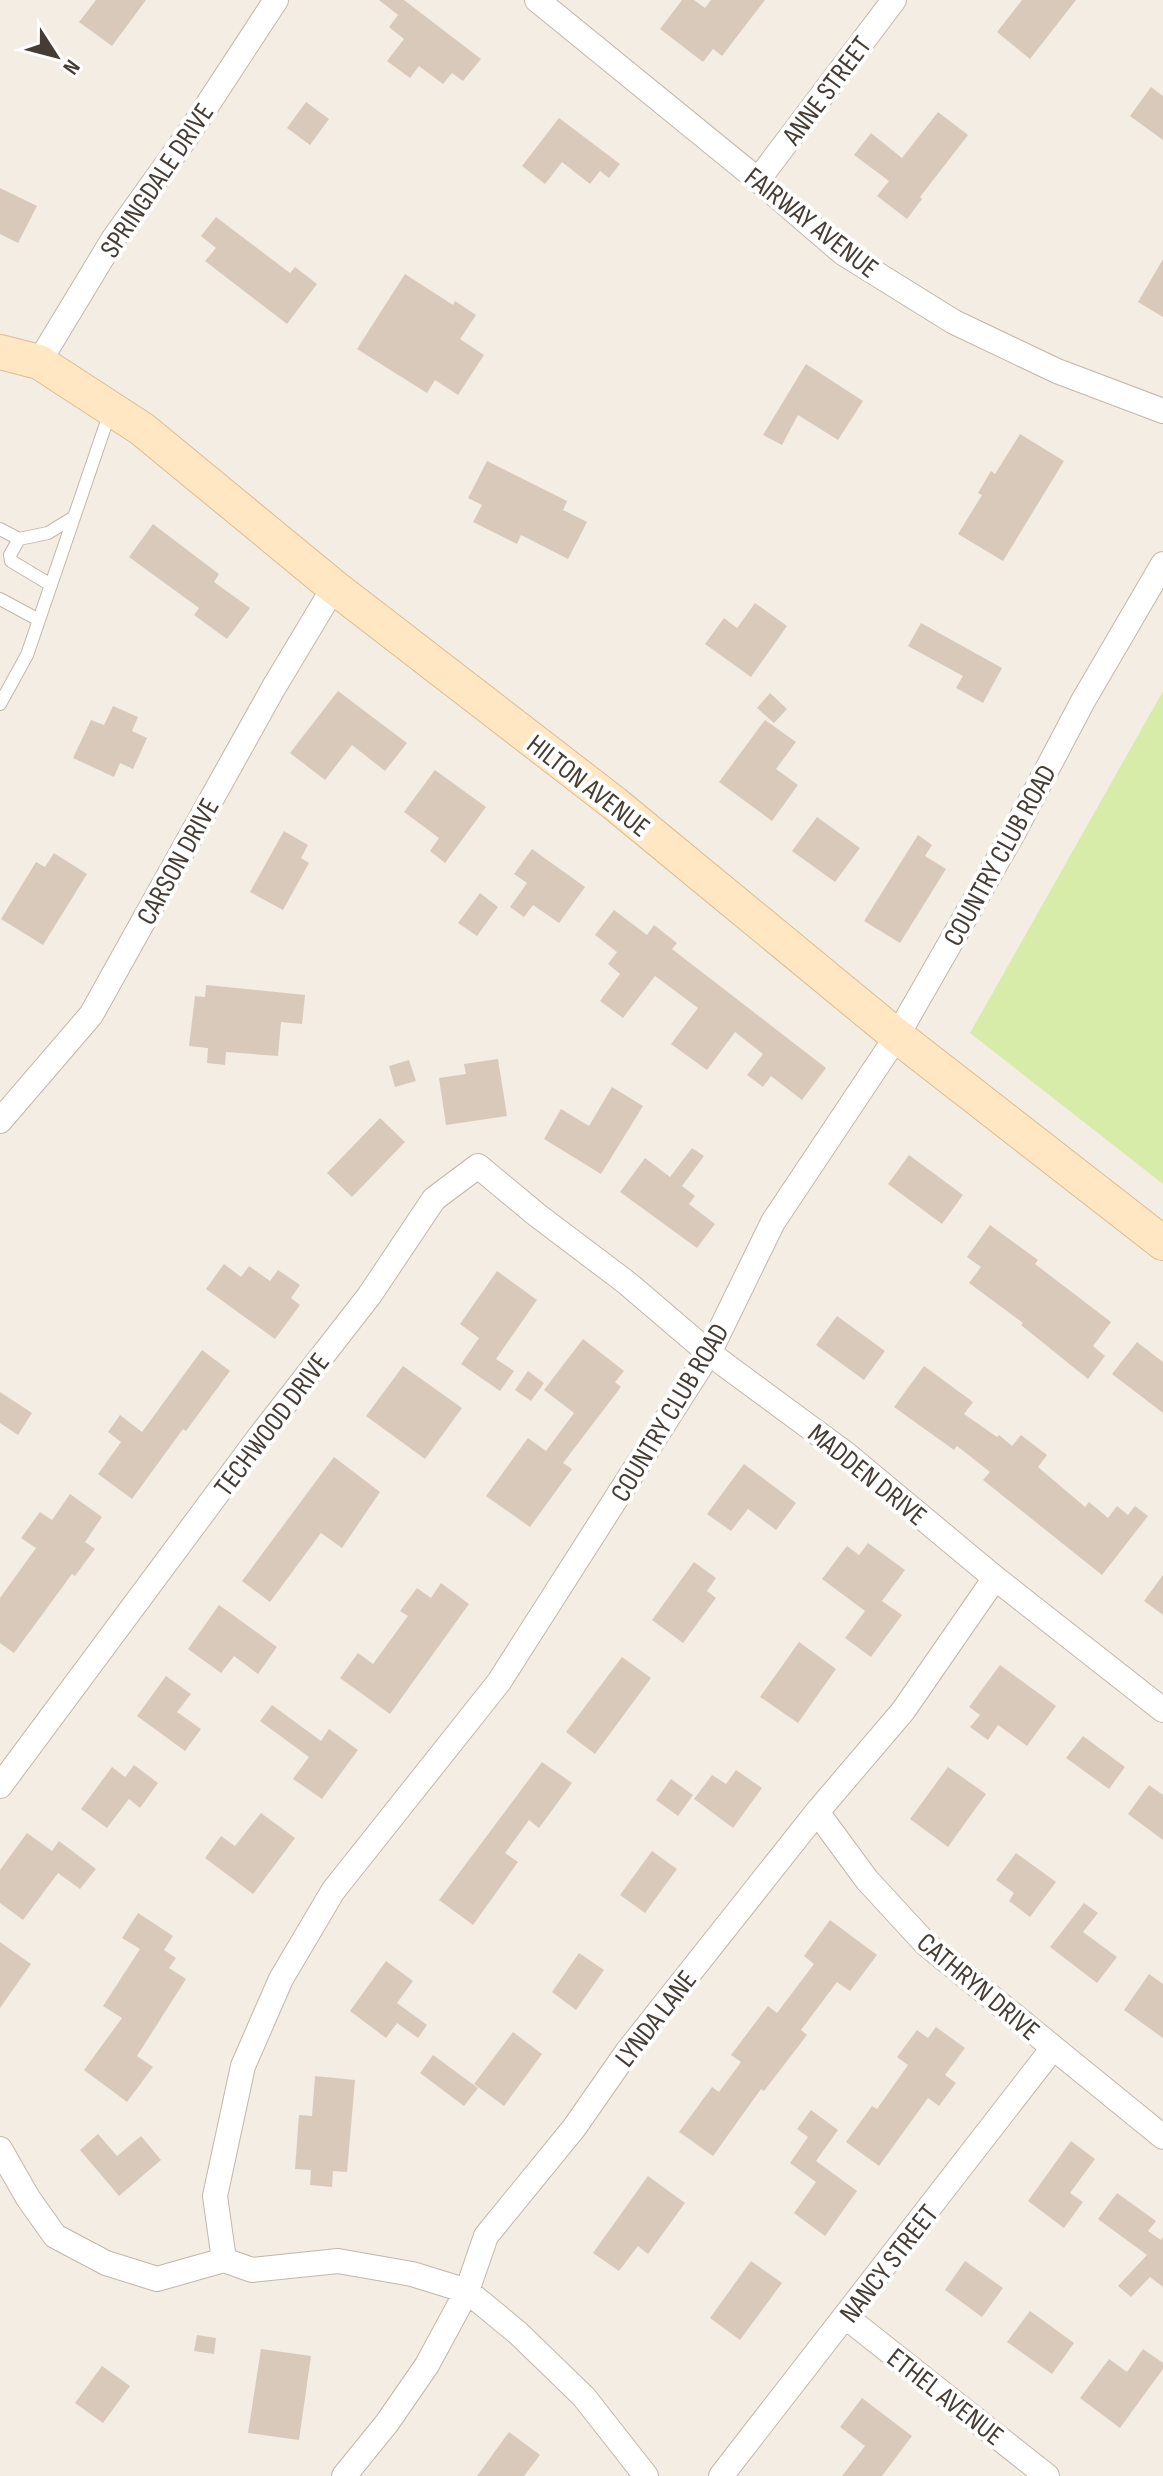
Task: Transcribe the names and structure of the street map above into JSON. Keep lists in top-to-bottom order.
{
  "streets": {
    "street": [
      "ANNE STREET",
      "SPRINGDALE DRIVE",
      "FAIRWAY AVENUE",
      "HILTON AVENUE",
      "COUNTRY CLUB ROAD",
      "CARSON DRIVE",
      "TECHWOOD DRIVE",
      "MADDEN DRIVE",
      "CATHRYN DRIVE",
      "LYNDA LANE",
      "NANCY STREET",
      "ETHEL AVENUE"
    ]
  },
  "crossings": [
    ["ANNE STREET", "FAIRWAY AVENUE"],
    ["SPRINGDALE DRIVE", "HILTON AVENUE"],
    ["HILTON AVENUE", "COUNTRY CLUB ROAD"],
    ["HILTON AVENUE", "CARSON DRIVE"],
    ["COUNTRY CLUB ROAD", "MADDEN DRIVE"],
    ["TECHWOOD DRIVE", "MADDEN DRIVE"],
    ["MADDEN DRIVE", "LYNDA LANE"],
    ["CATHRYN DRIVE", "LYNDA LANE"],
    ["CATHRYN DRIVE", "NANCY STREET"],
    ["NANCY STREET", "ETHEL AVENUE"]
  ],
  "north": "bottom right"
}
